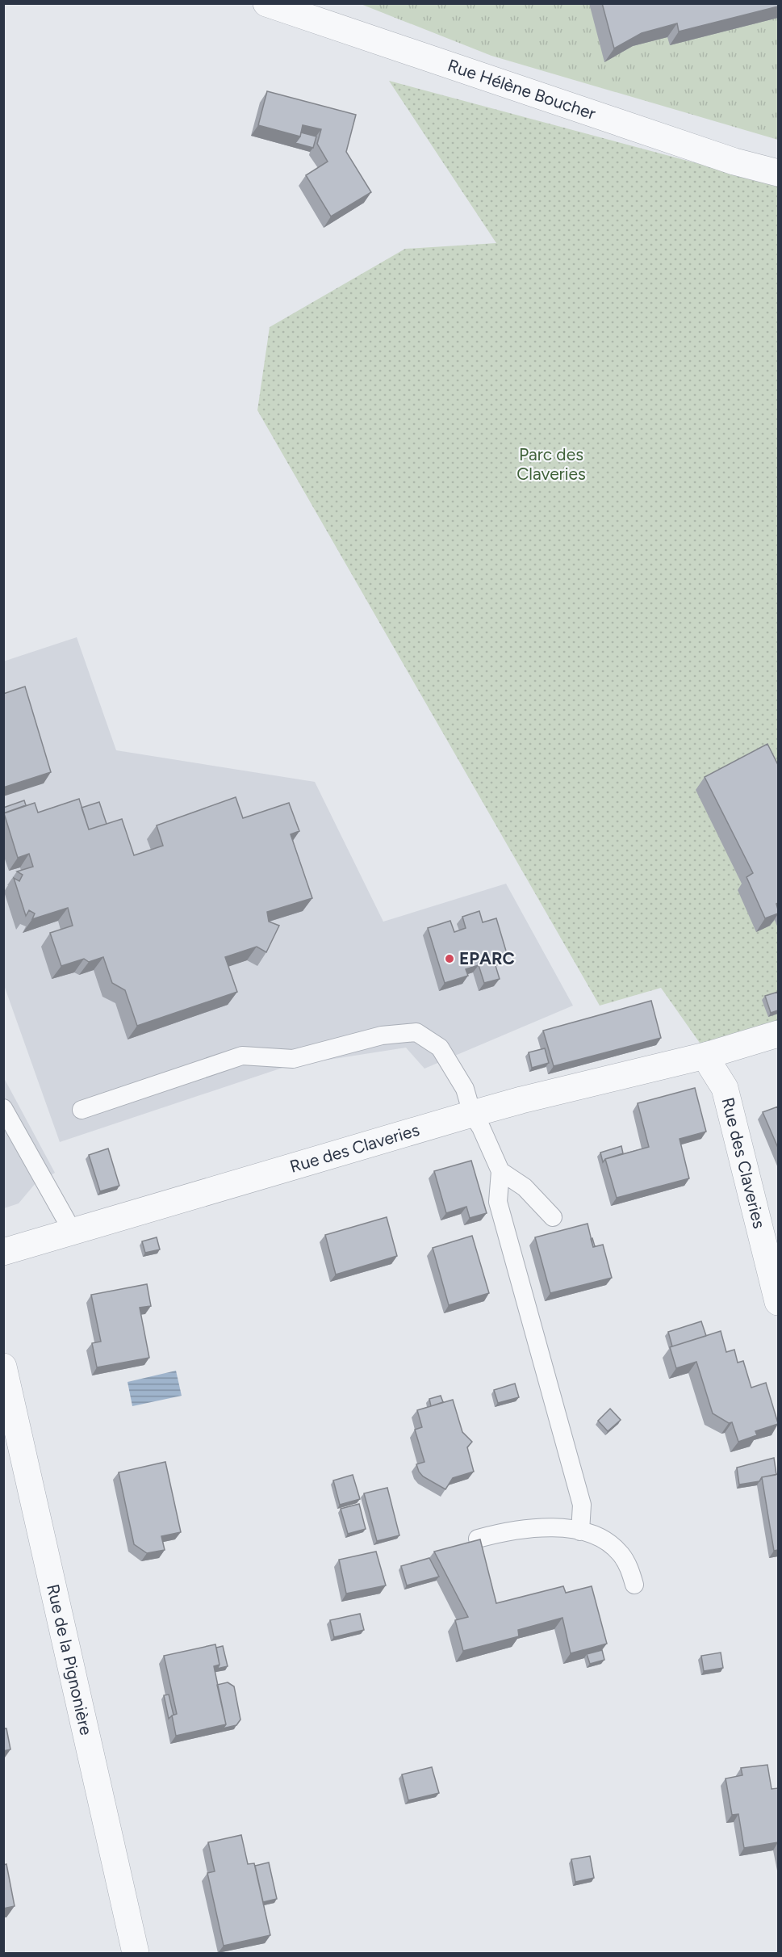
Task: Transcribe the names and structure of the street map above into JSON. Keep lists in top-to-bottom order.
{
  "streets": {
    "street": ["Rue Hélène Boucher", "Rue des Claveries", "Rue de la Pignonière"]
  },
  "parks": ["Parc des Claveries"],
  "places": ["EPARC"]
}
